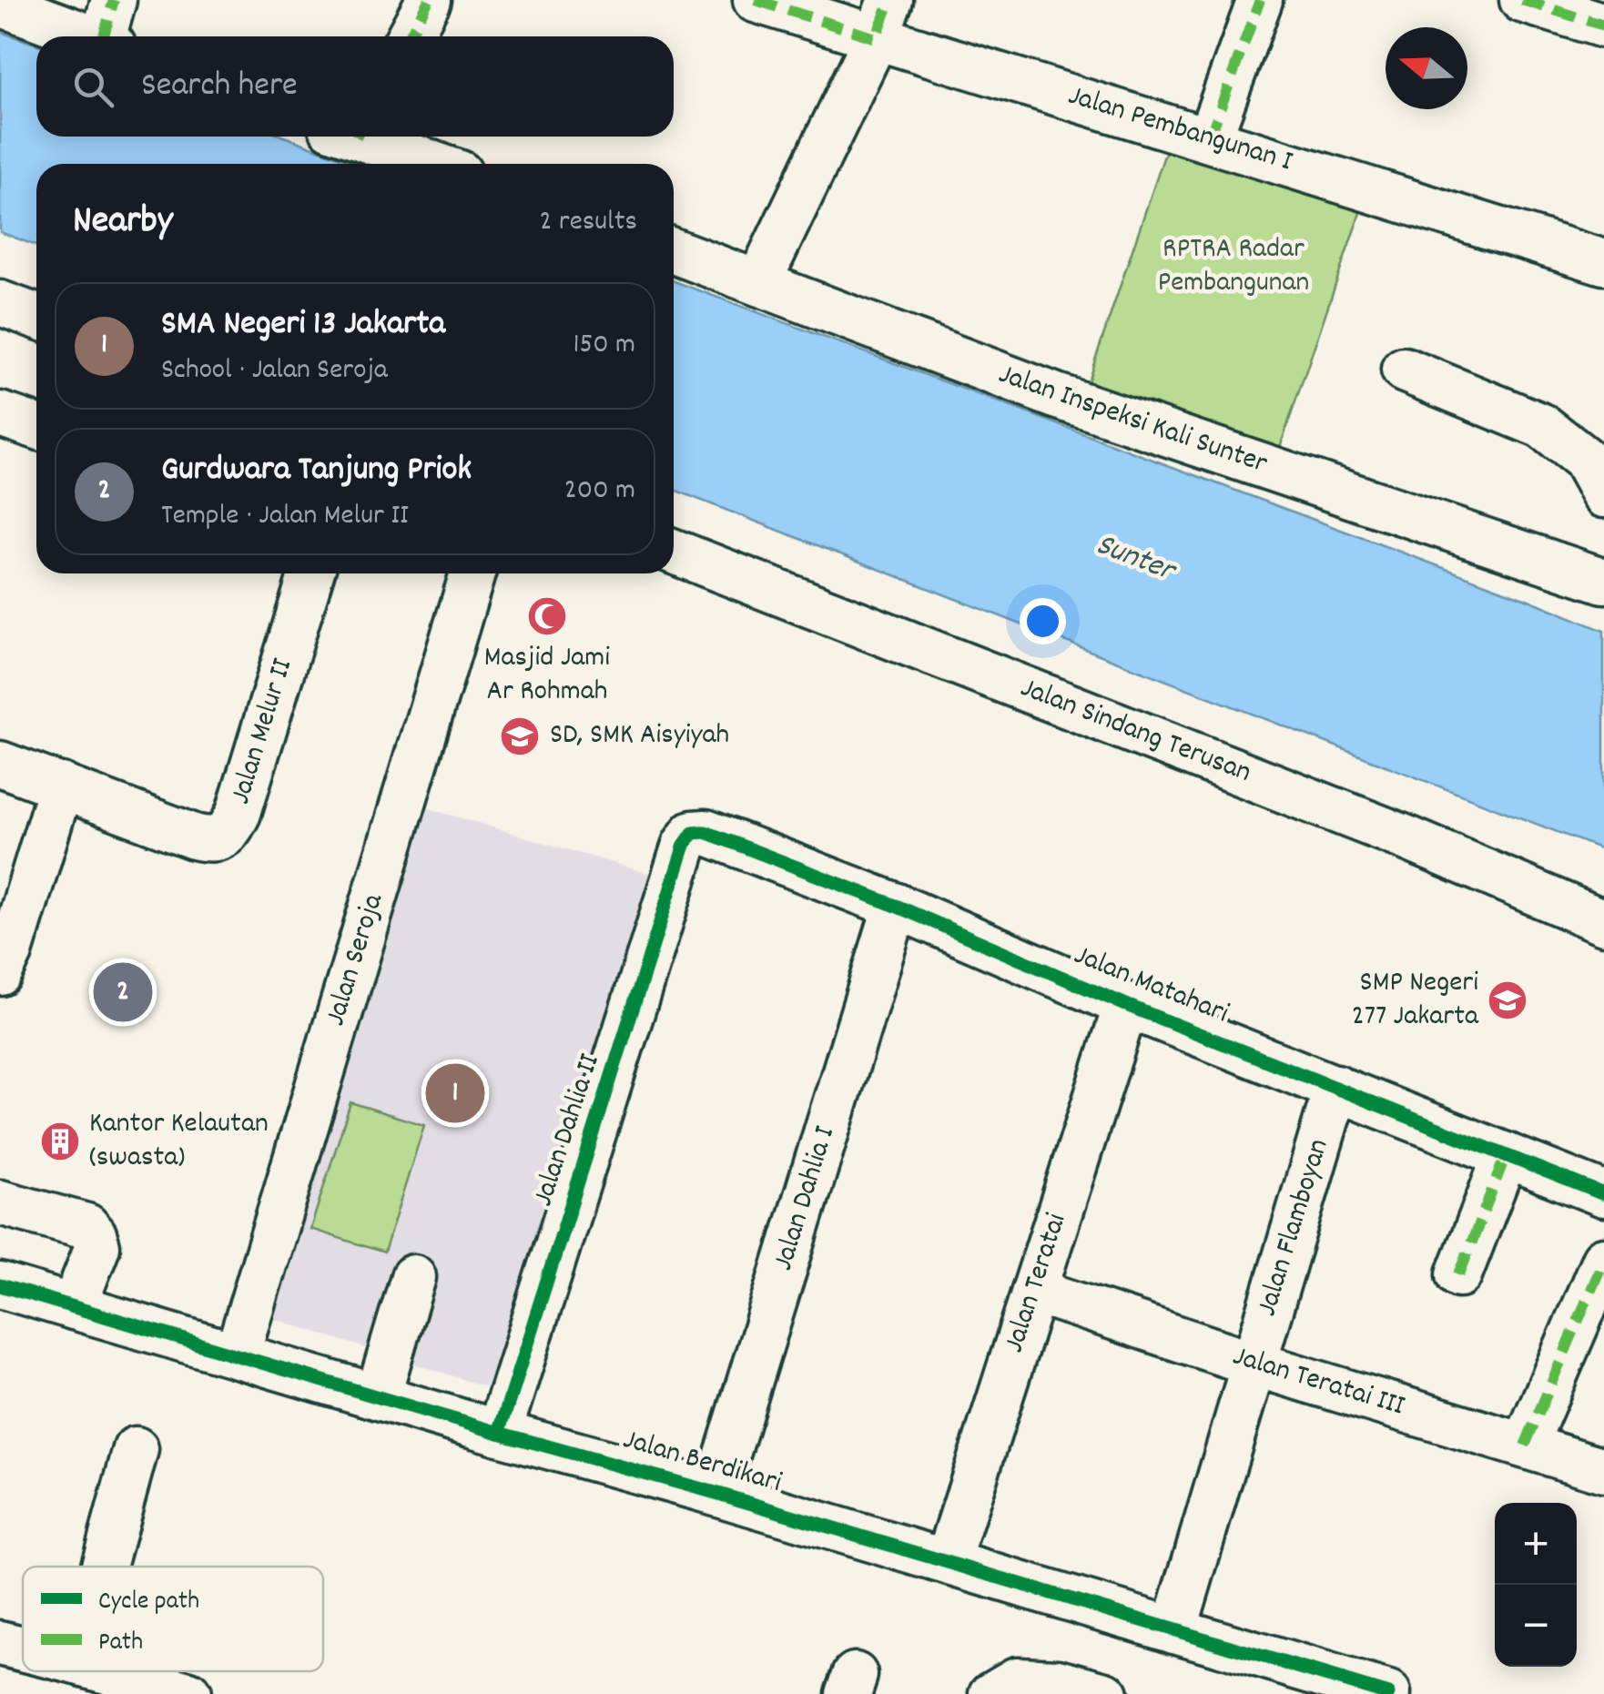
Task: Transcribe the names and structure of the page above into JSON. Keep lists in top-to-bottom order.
{
  "streets": {
    "street": [
      "Jalan Pembangunan I",
      "Jalan Inspeksi Kali Sunter",
      "Jalan Melur II",
      "Jalan Sindang Terusan",
      "Jalan Seroja",
      "Jalan Matahari",
      "Jalan Dahlia II",
      "Jalan Dahlia I",
      "Jalan Flamboyan",
      "Jalan Teratai",
      "Jalan Teratai III",
      "Jalan Berdikari"
    ]
  },
  "crossings": [
    ["Jalan Seroja", "Jalan Berdikari"],
    ["Jalan Matahari", "Jalan Dahlia II"],
    ["Jalan Matahari", "Jalan Dahlia I"],
    ["Jalan Matahari", "Jalan Flamboyan"],
    ["Jalan Matahari", "Jalan Teratai"],
    ["Jalan Dahlia II", "Jalan Berdikari"],
    ["Jalan Dahlia I", "Jalan Berdikari"],
    ["Jalan Flamboyan", "Jalan Teratai III"],
    ["Jalan Flamboyan", "Jalan Berdikari"],
    ["Jalan Teratai", "Jalan Teratai III"],
    ["Jalan Teratai", "Jalan Berdikari"]
  ],
  "water": ["Sunter"],
  "parks": ["RPTRA Radar Pembangunan"],
  "places": {
    "mosque": ["Masjid Jami Ar Rohmah"],
    "school or university": ["SD, SMK Aisyiyah", "SMP Negeri 277 Jakarta"],
    "building": ["Kantor Kelautan (swasta)"]
  },
  "legend": ["Cycle path", "Path"],
  "north": "left",
  "page": {
    "search": "Search here",
    "heading": ["Nearby", "2 results"],
    "list": [
      {
        "mark": "1",
        "name": "SMA Negeri 13 Jakarta",
        "note": "School · Jalan Seroja",
        "value": "150 m"
      },
      {
        "mark": "2",
        "name": "Gurdwara Tanjung Priok",
        "note": "Temple · Jalan Melur II",
        "value": "200 m"
      }
    ],
    "pins": ["2", "1"],
    "map_buttons": ["+", "−"]
  }
}
